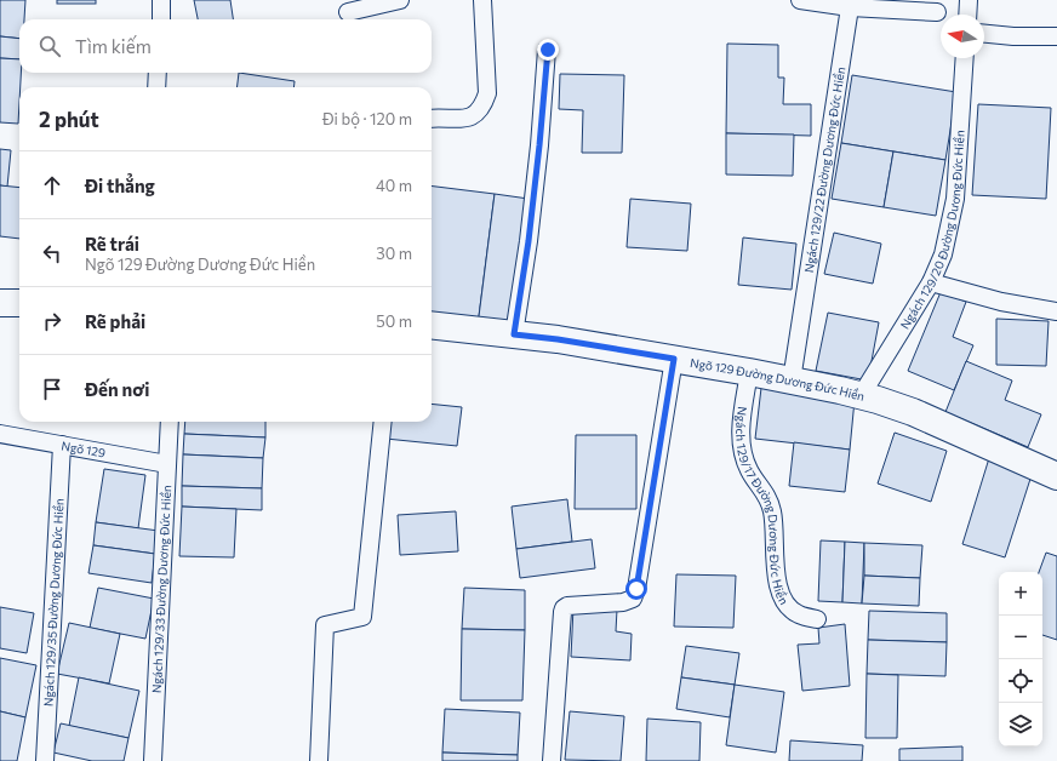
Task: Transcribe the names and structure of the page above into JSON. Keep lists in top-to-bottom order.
{
  "streets": {
    "street": ["Ngõ 129 Đường Dương Đức Hiền"],
    "lane": [
      "Ngách 129/22 Đường Dương Đức Hiền",
      "Ngách 129/20 Đường Dương Đức Hiền",
      "Ngõ 129",
      "Ngách 129/17 Đường Dương Đức Hiền",
      "Ngách 129/33 Đường Dương Đức Hiền",
      "Ngách 129/35 Đường Dương Đức Hiền"
    ]
  },
  "crossings": [
    ["Ngách 129/22 Đường Dương Đức Hiền", "Ngõ 129 Đường Dương Đức Hiền"],
    ["Ngách 129/20 Đường Dương Đức Hiền", "Ngõ 129 Đường Dương Đức Hiền"],
    ["Ngõ 129 Đường Dương Đức Hiền", "Ngách 129/17 Đường Dương Đức Hiền"],
    ["Ngõ 129", "Ngách 129/33 Đường Dương Đức Hiền"],
    ["Ngõ 129", "Ngách 129/35 Đường Dương Đức Hiền"]
  ],
  "north": "left",
  "page": {
    "search": "Tìm kiếm",
    "heading": ["2 phút", "Đi bộ · 120 m"],
    "list": [
      ["Đi thẳng", "40 m"],
      ["Rẽ trái", "Ngõ 129 Đường Dương Đức Hiền", "30 m"],
      ["Rẽ phải", "50 m"],
      "Đến nơi"
    ],
    "map_buttons": ["+", "−"]
  }
}
